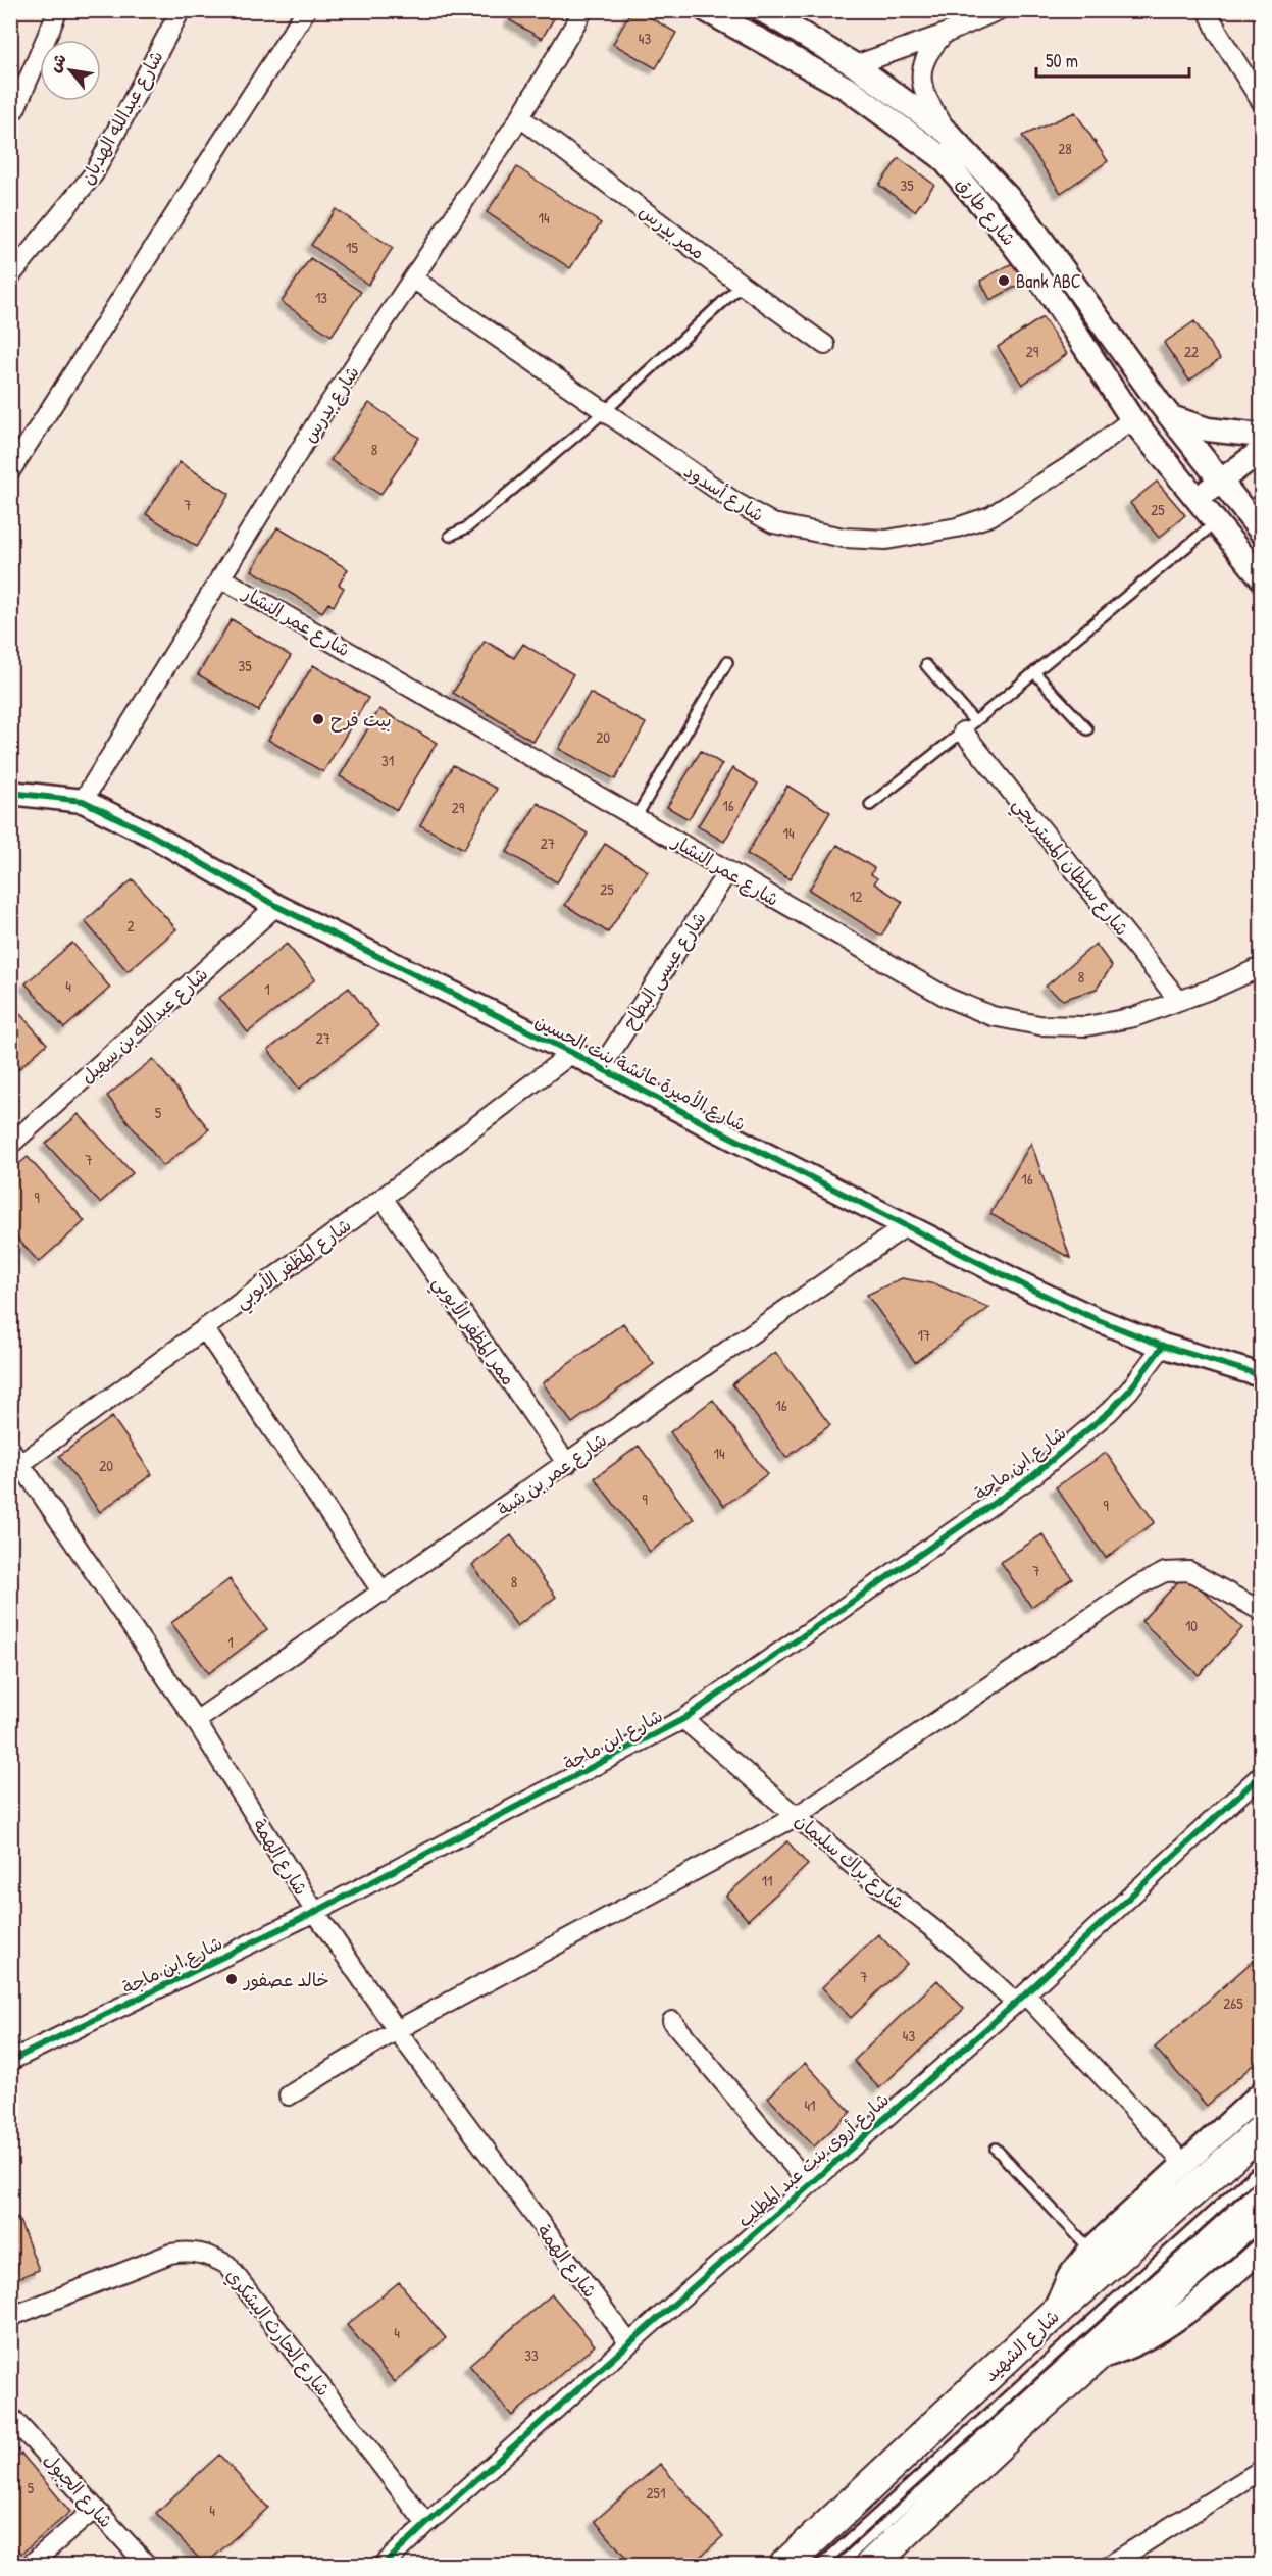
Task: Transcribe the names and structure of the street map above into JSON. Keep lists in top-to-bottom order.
{
  "streets": {
    "highway": ["شارع الشهيد"],
    "street": [
      "شارع عبدالله الهدبان",
      "شارع طارق",
      "ممر بدرس",
      "شارع بدرس",
      "شارع أسدود",
      "شارع عمر النشار",
      "شارع سلطان المستريحي",
      "شارع عيسى البطاح",
      "شارع عبدالله بن سهيل",
      "شارع الأميرة عائشة بنت الحسين",
      "شارع المظفر الأيوبي",
      "ممر المظفر الأيوبي",
      "شارع ابن ماجة",
      "شارع عمر بن شبة",
      "شارع الهمة",
      "شارع براك سليمان",
      "شارع أروى بنت عبد المطلب",
      "شارع الحارث اليشكري",
      "شارع الجبول"
    ]
  },
  "crossings": [
    ["شارع طارق", "شارع أسدود"],
    ["ممر بدرس", "شارع بدرس"],
    ["شارع بدرس", "شارع أسدود"],
    ["شارع بدرس", "شارع عمر النشار"],
    ["شارع بدرس", "شارع الأميرة عائشة بنت الحسين"],
    ["شارع عمر النشار", "شارع سلطان المستريحي"],
    ["شارع عمر النشار", "شارع عيسى البطاح"],
    ["شارع عيسى البطاح", "شارع الأميرة عائشة بنت الحسين"],
    ["شارع عبدالله بن سهيل", "شارع الأميرة عائشة بنت الحسين"],
    ["شارع الأميرة عائشة بنت الحسين", "شارع المظفر الأيوبي"],
    ["شارع الأميرة عائشة بنت الحسين", "شارع ابن ماجة"],
    ["شارع الأميرة عائشة بنت الحسين", "شارع عمر بن شبة"],
    ["شارع المظفر الأيوبي", "ممر المظفر الأيوبي"],
    ["شارع المظفر الأيوبي", "شارع الهمة"],
    ["ممر المظفر الأيوبي", "شارع عمر بن شبة"],
    ["شارع ابن ماجة", "شارع الهمة"],
    ["شارع ابن ماجة", "شارع براك سليمان"],
    ["شارع عمر بن شبة", "شارع الهمة"],
    ["شارع الهمة", "شارع أروى بنت عبد المطلب"],
    ["شارع براك سليمان", "شارع أروى بنت عبد المطلب"],
    ["شارع أروى بنت عبد المطلب", "شارع الحارث اليشكري"]
  ],
  "places": ["Bank ABC", "بيت فرح", "خالد عصفور"],
  "house_numbers": [
    "43",
    "28",
    "35",
    "14",
    "15",
    "13",
    "29",
    "22",
    "8",
    "7",
    "25",
    "35",
    "20",
    "31",
    "16",
    "29",
    "14",
    "27",
    "25",
    "12",
    "2",
    "8",
    "4",
    "1",
    "27",
    "5",
    "7",
    "16",
    "9",
    "17",
    "16",
    "14",
    "20",
    "9",
    "9",
    "7",
    "8",
    "10",
    "1",
    "11",
    "7",
    "265",
    "43",
    "41",
    "4",
    "33",
    "5",
    "251",
    "4"
  ],
  "scale_bar": "50 m",
  "north": "top left"
}
